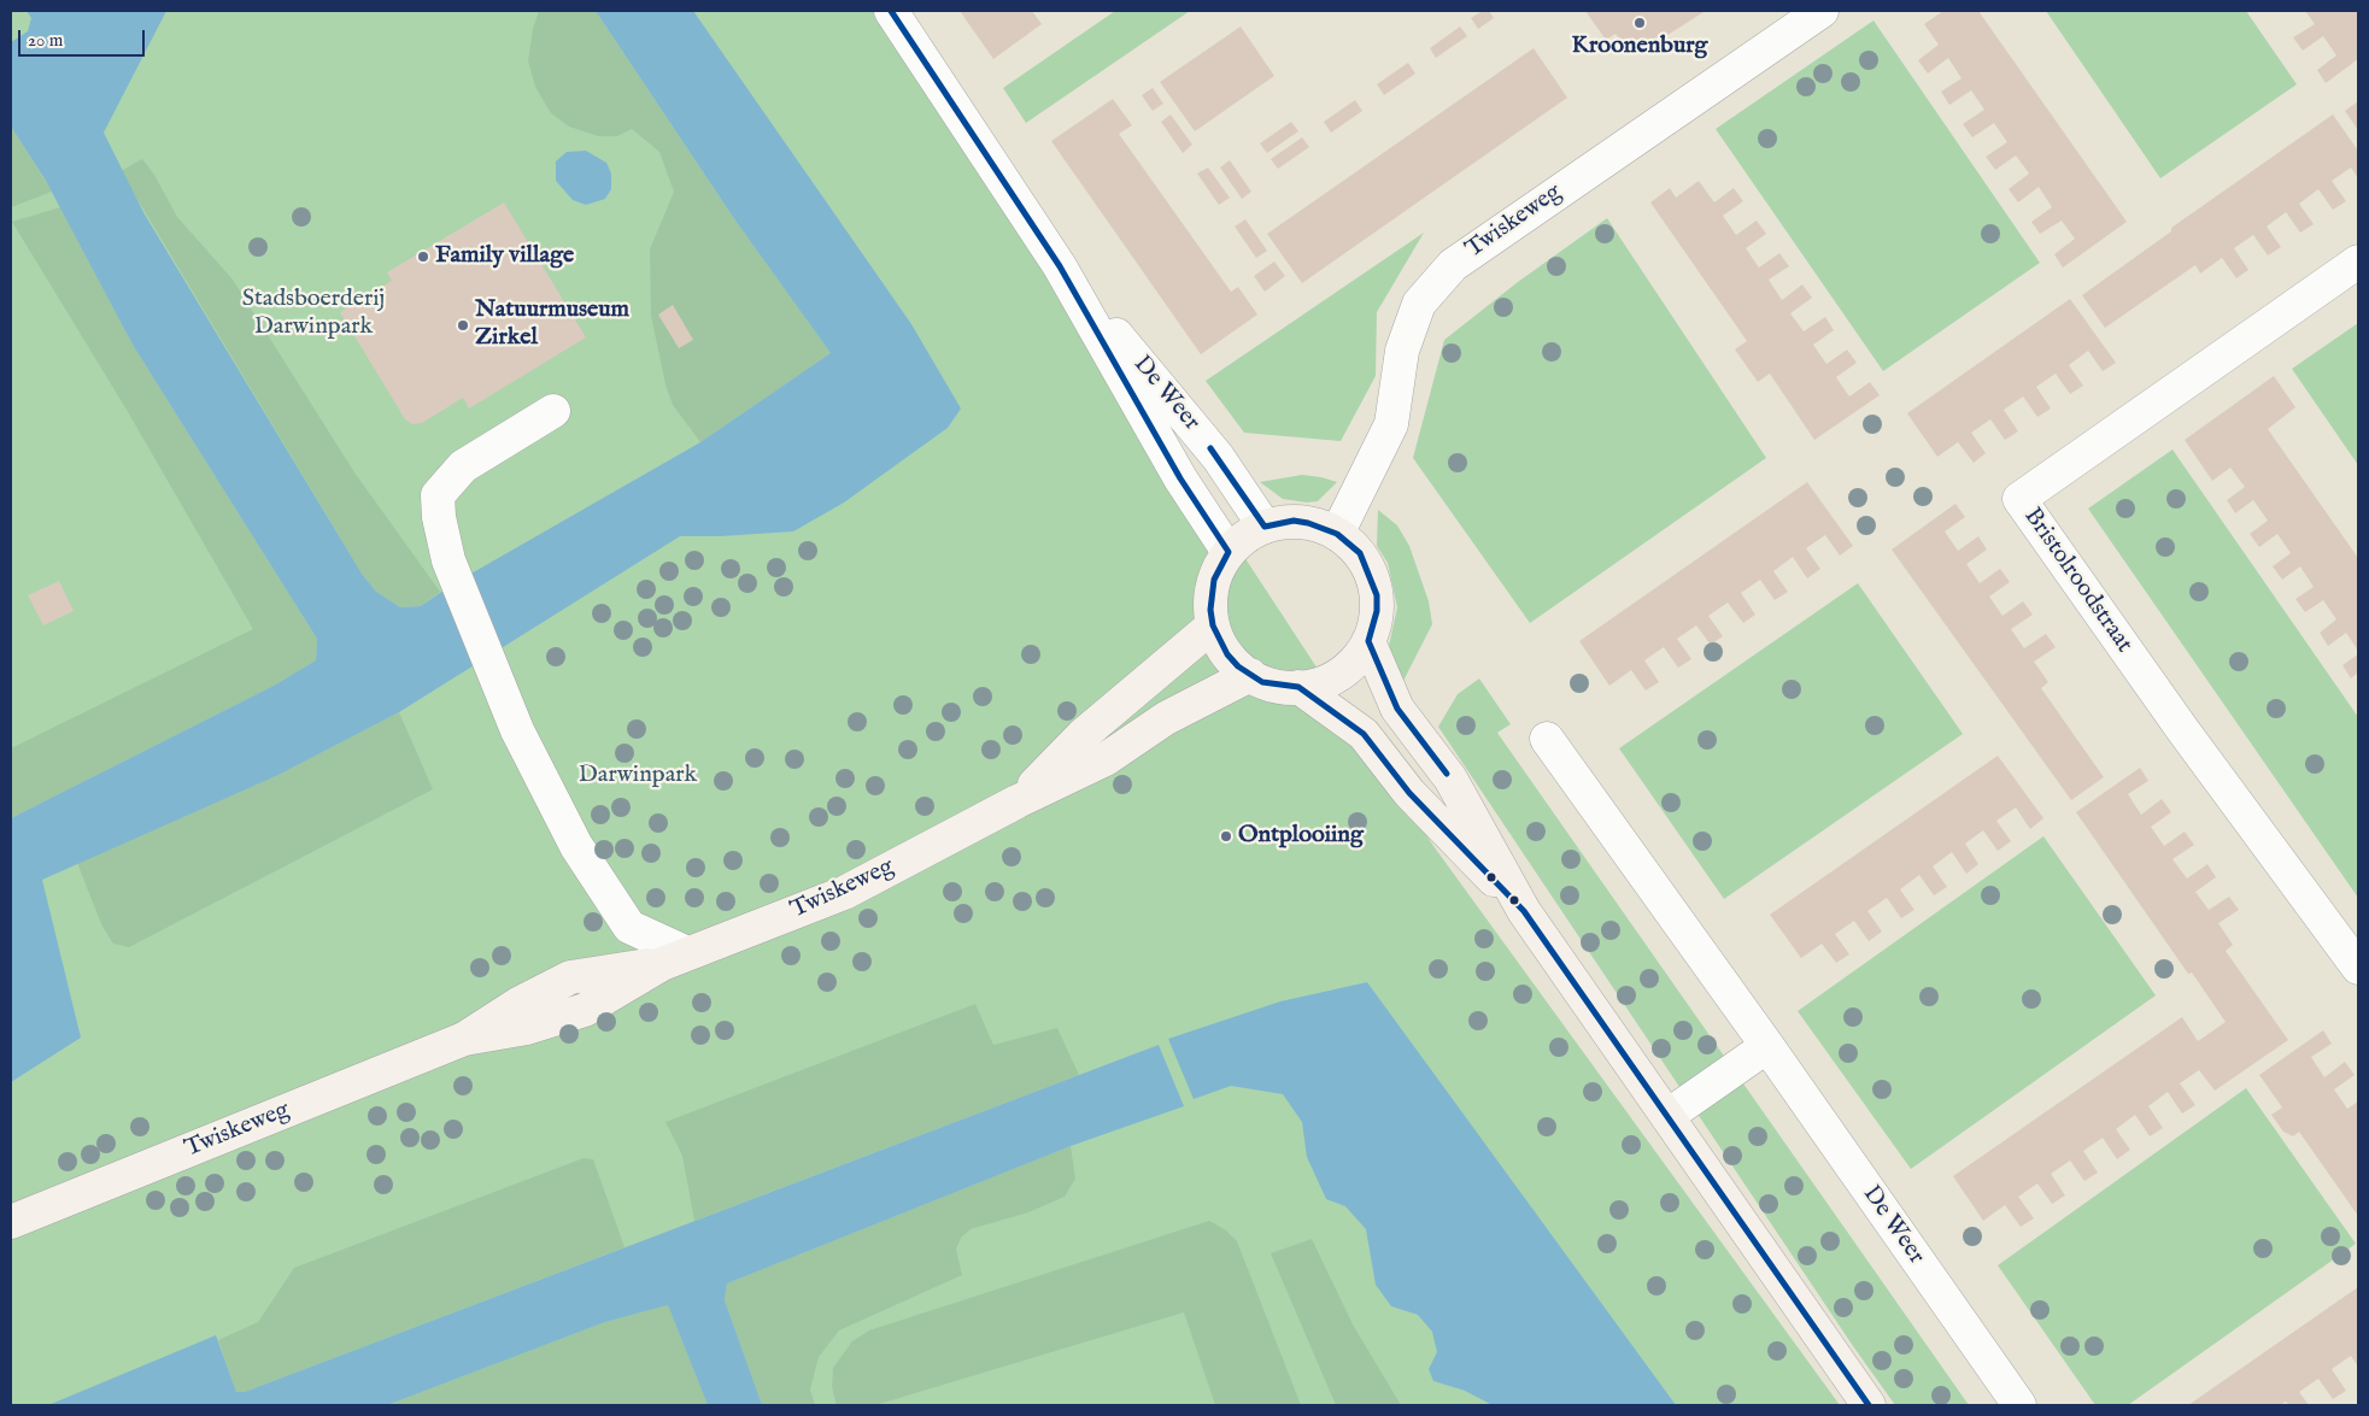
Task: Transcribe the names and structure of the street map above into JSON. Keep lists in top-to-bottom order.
{
  "streets": {
    "main road": ["Twiskeweg"],
    "street": ["De Weer", "Bristolroodstraat"]
  },
  "crossings": [
    ["Twiskeweg", "De Weer"]
  ],
  "parks": ["Stadsboerderij Darwinpark", "Darwinpark"],
  "places": [
    "Kroonenburg",
    "Family village",
    "Natuurmuseum Zirkel",
    "Ontplooiing"
  ],
  "scale_bar": "20 m"
}
